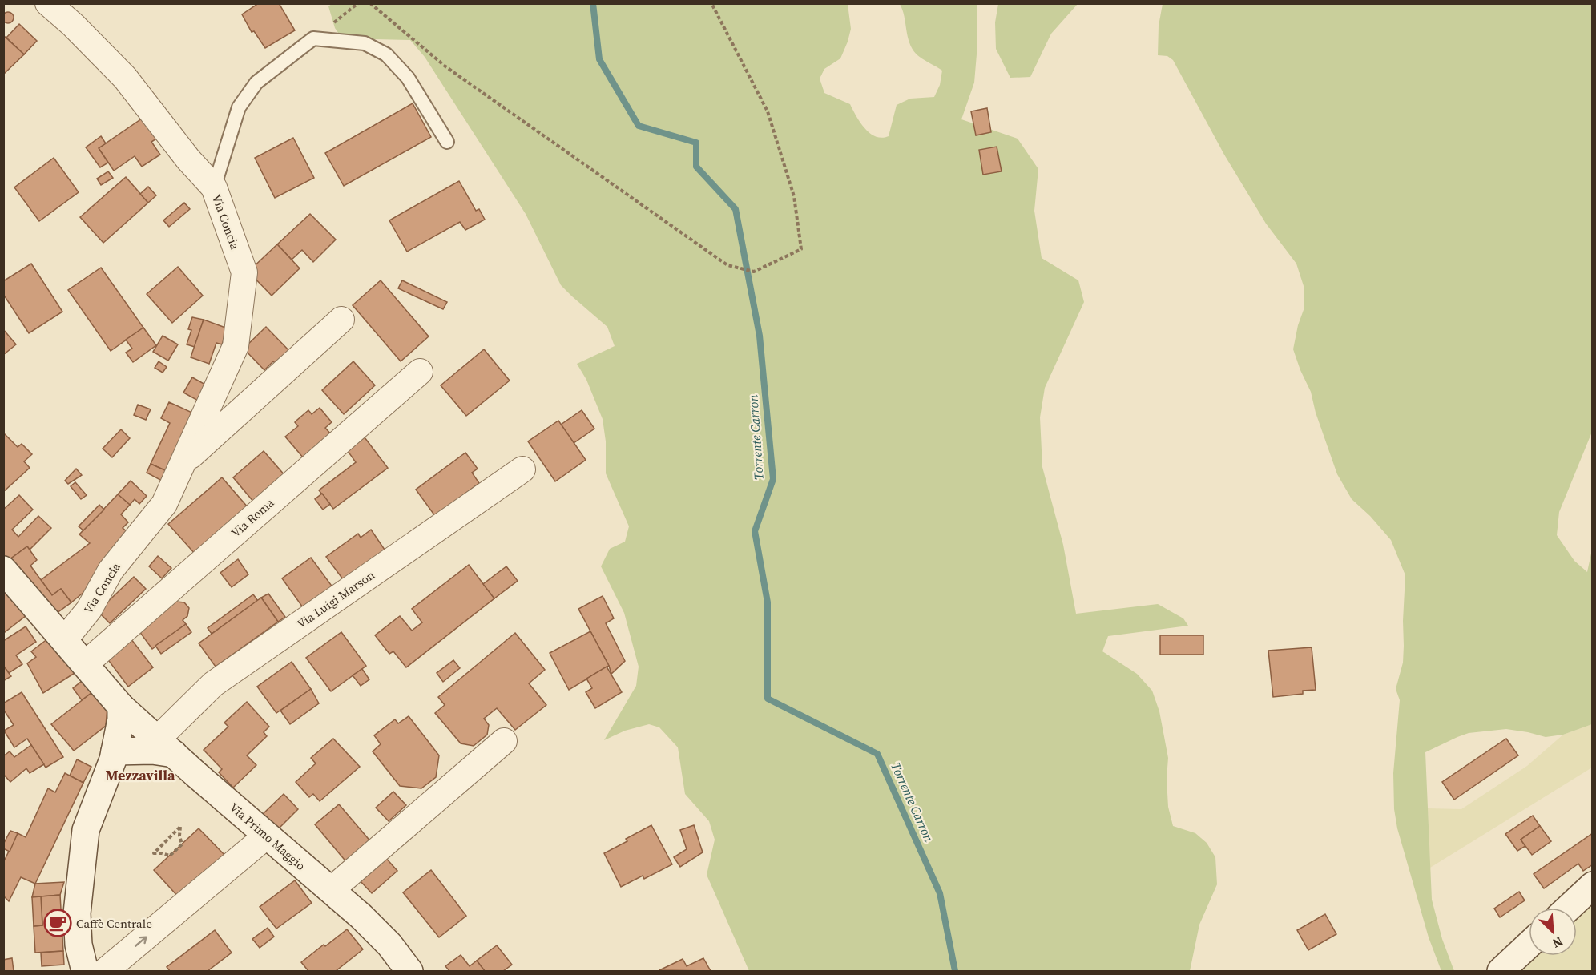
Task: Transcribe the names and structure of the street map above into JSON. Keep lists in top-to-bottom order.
{
  "streets": {
    "street": [
      "Via Concia",
      "Via Roma",
      "Via Luigi Marson",
      "Via Primo Maggio"
    ]
  },
  "crossings": [
    ["Via Luigi Marson", "Via Primo Maggio"]
  ],
  "districts": ["Mezzavilla"],
  "water": ["Torrente Carron"],
  "places": {
    "cafe": ["Caffè Centrale"]
  },
  "north": "bottom right"
}
